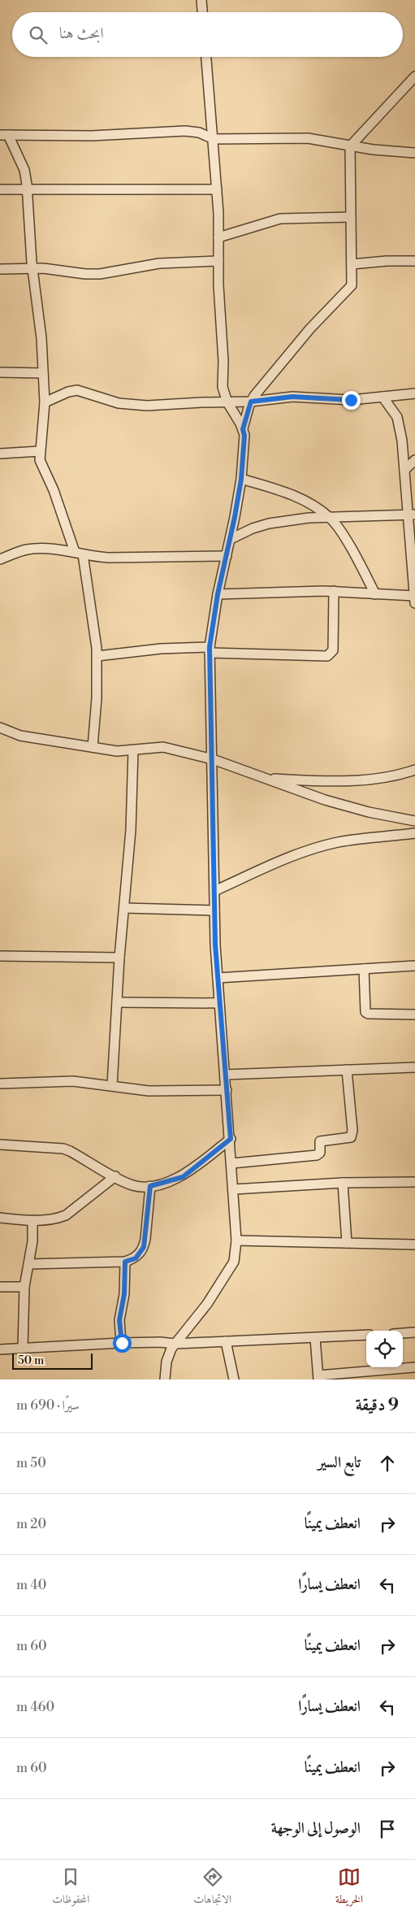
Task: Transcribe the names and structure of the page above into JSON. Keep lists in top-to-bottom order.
{
  "scale_bar": "50 m",
  "page": {
    "search": "ابحث هنا",
    "scale": "50 m",
    "heading": ["9 دقيقة", "سيرًا · 690 m"],
    "list": [
      ["تابع السير", "50 m"],
      ["انعطف يمينًا", "20 m"],
      ["انعطف يسارًا", "40 m"],
      ["انعطف يمينًا", "60 m"],
      ["انعطف يسارًا", "460 m"],
      ["انعطف يمينًا", "60 m"],
      "الوصول إلى الوجهة"
    ],
    "nav": ["الخريطة", "الاتجاهات", "المحفوظات"]
  }
}
